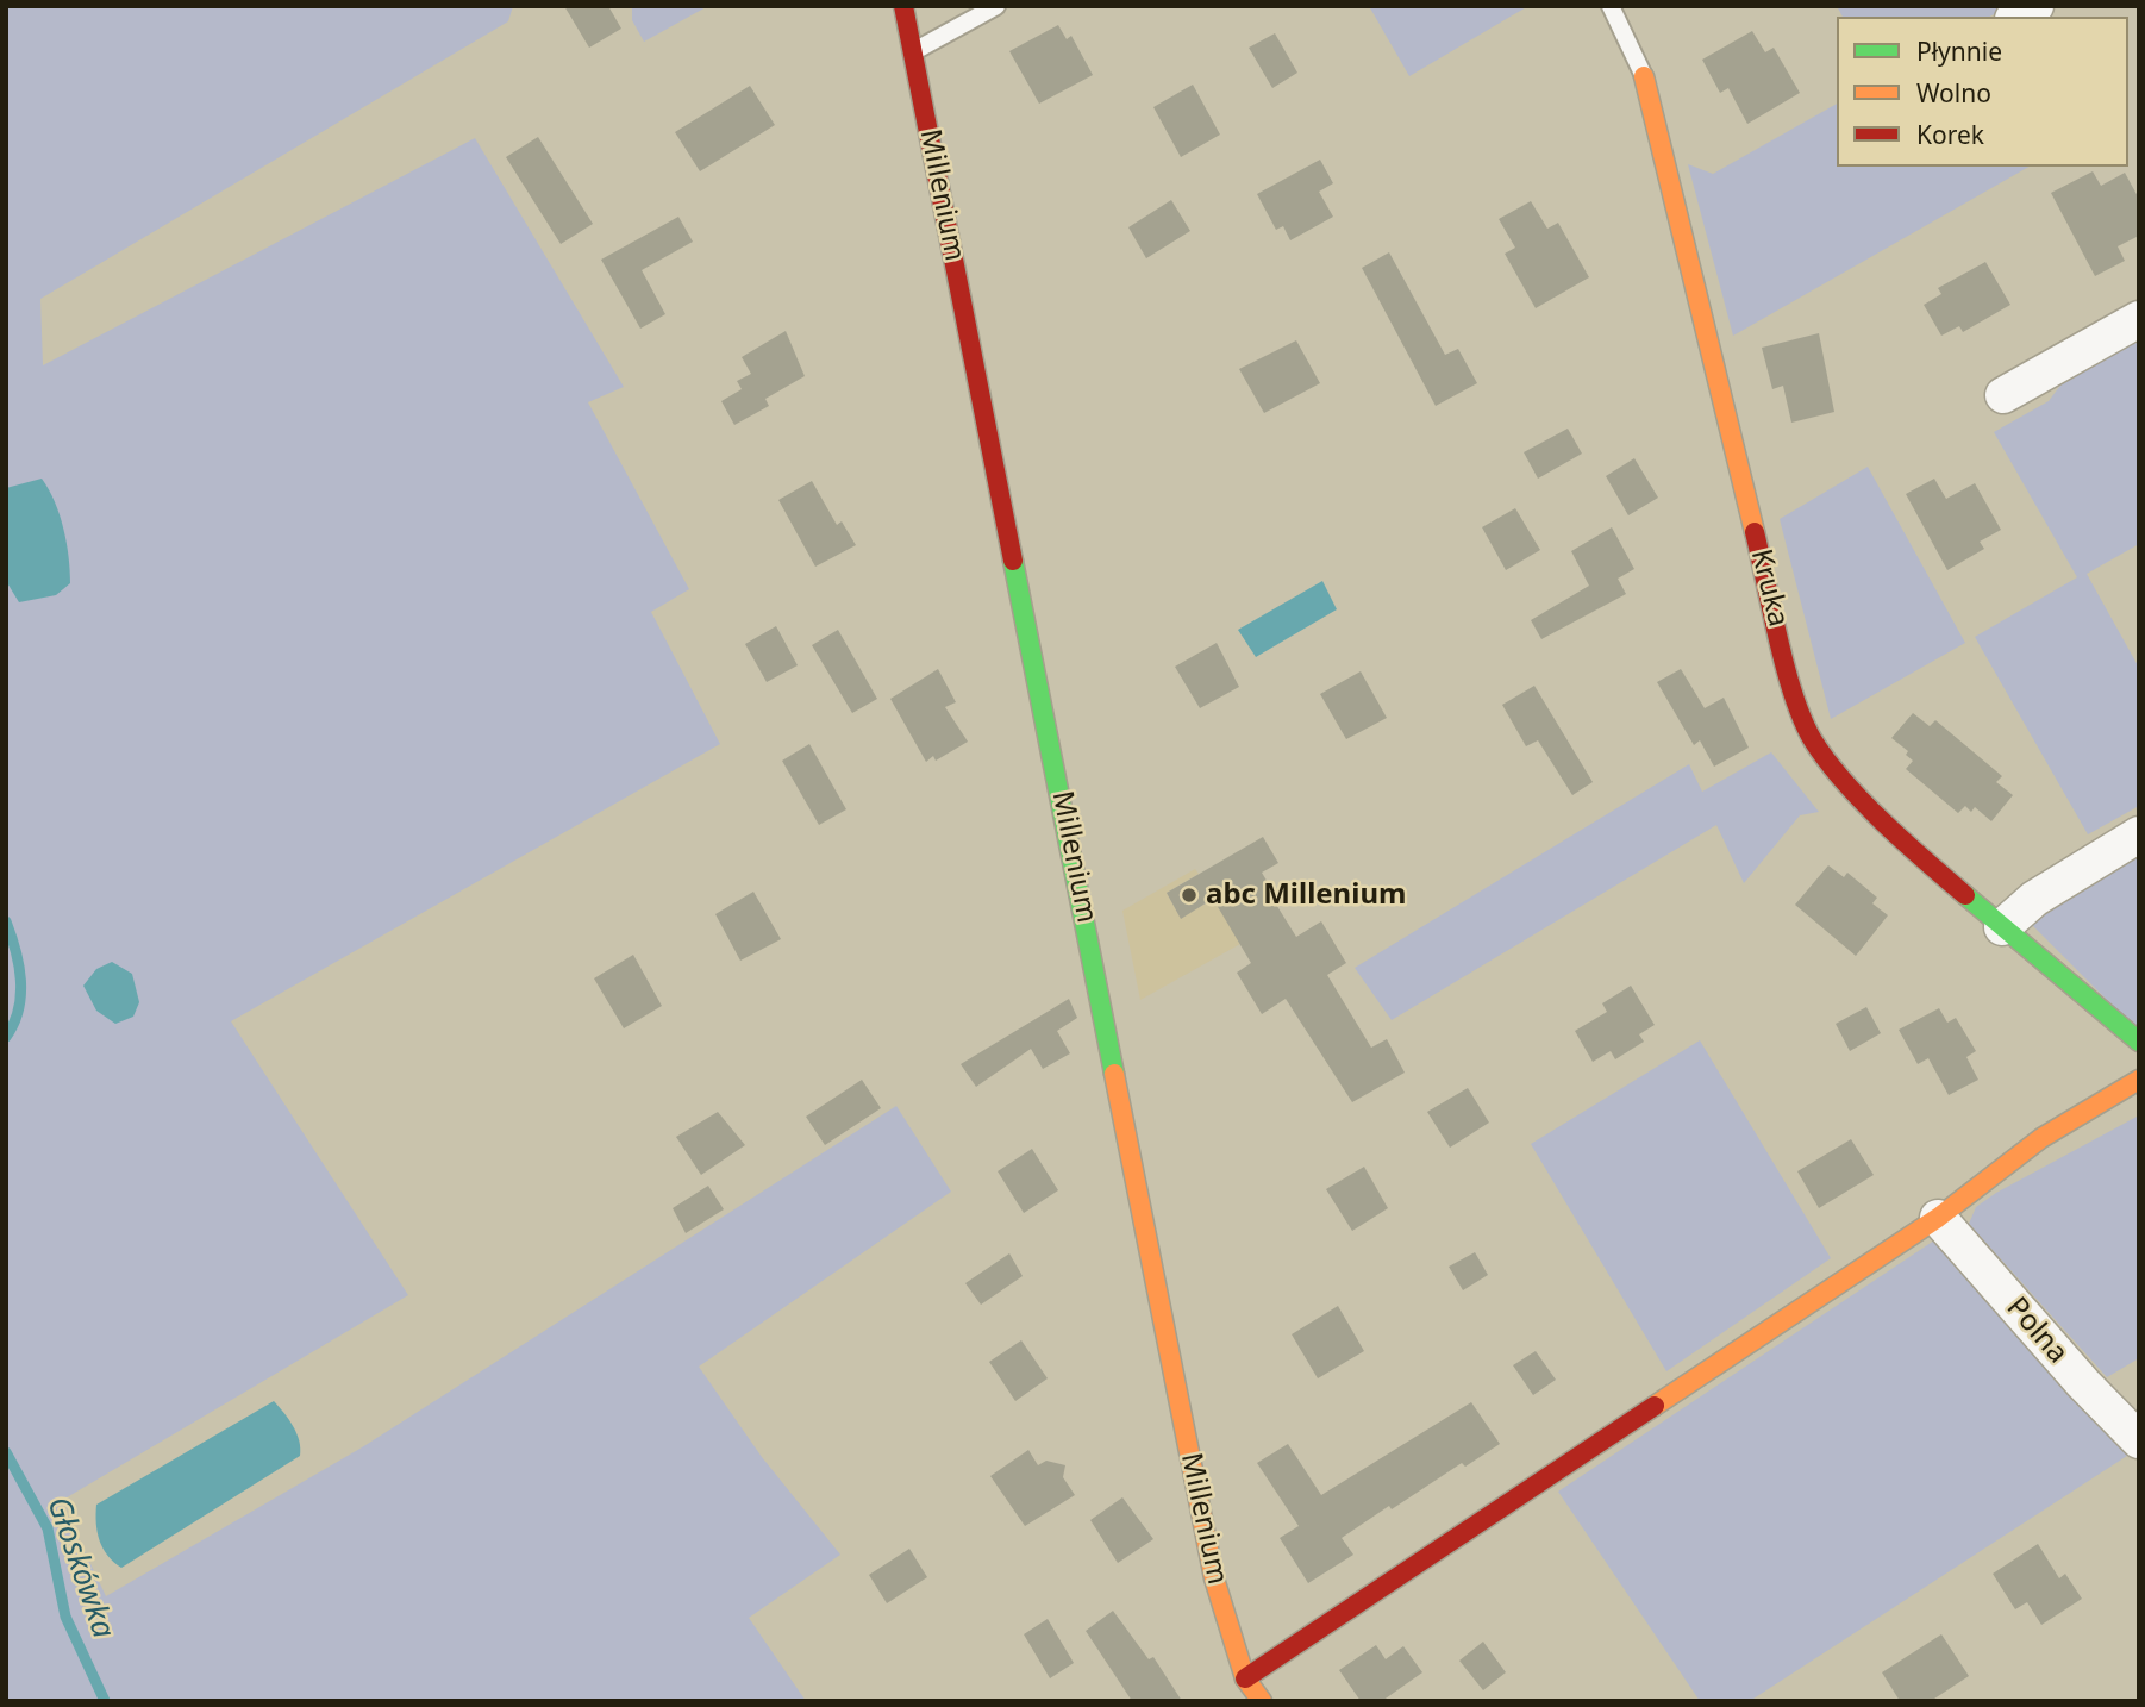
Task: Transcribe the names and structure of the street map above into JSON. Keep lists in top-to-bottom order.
{
  "streets": {
    "street": ["Millenium", "Kruka", "Polna"]
  },
  "water": ["Głoskówka"],
  "places": ["abc Millenium"],
  "legend": ["Płynnie", "Wolno", "Korek"]
}
